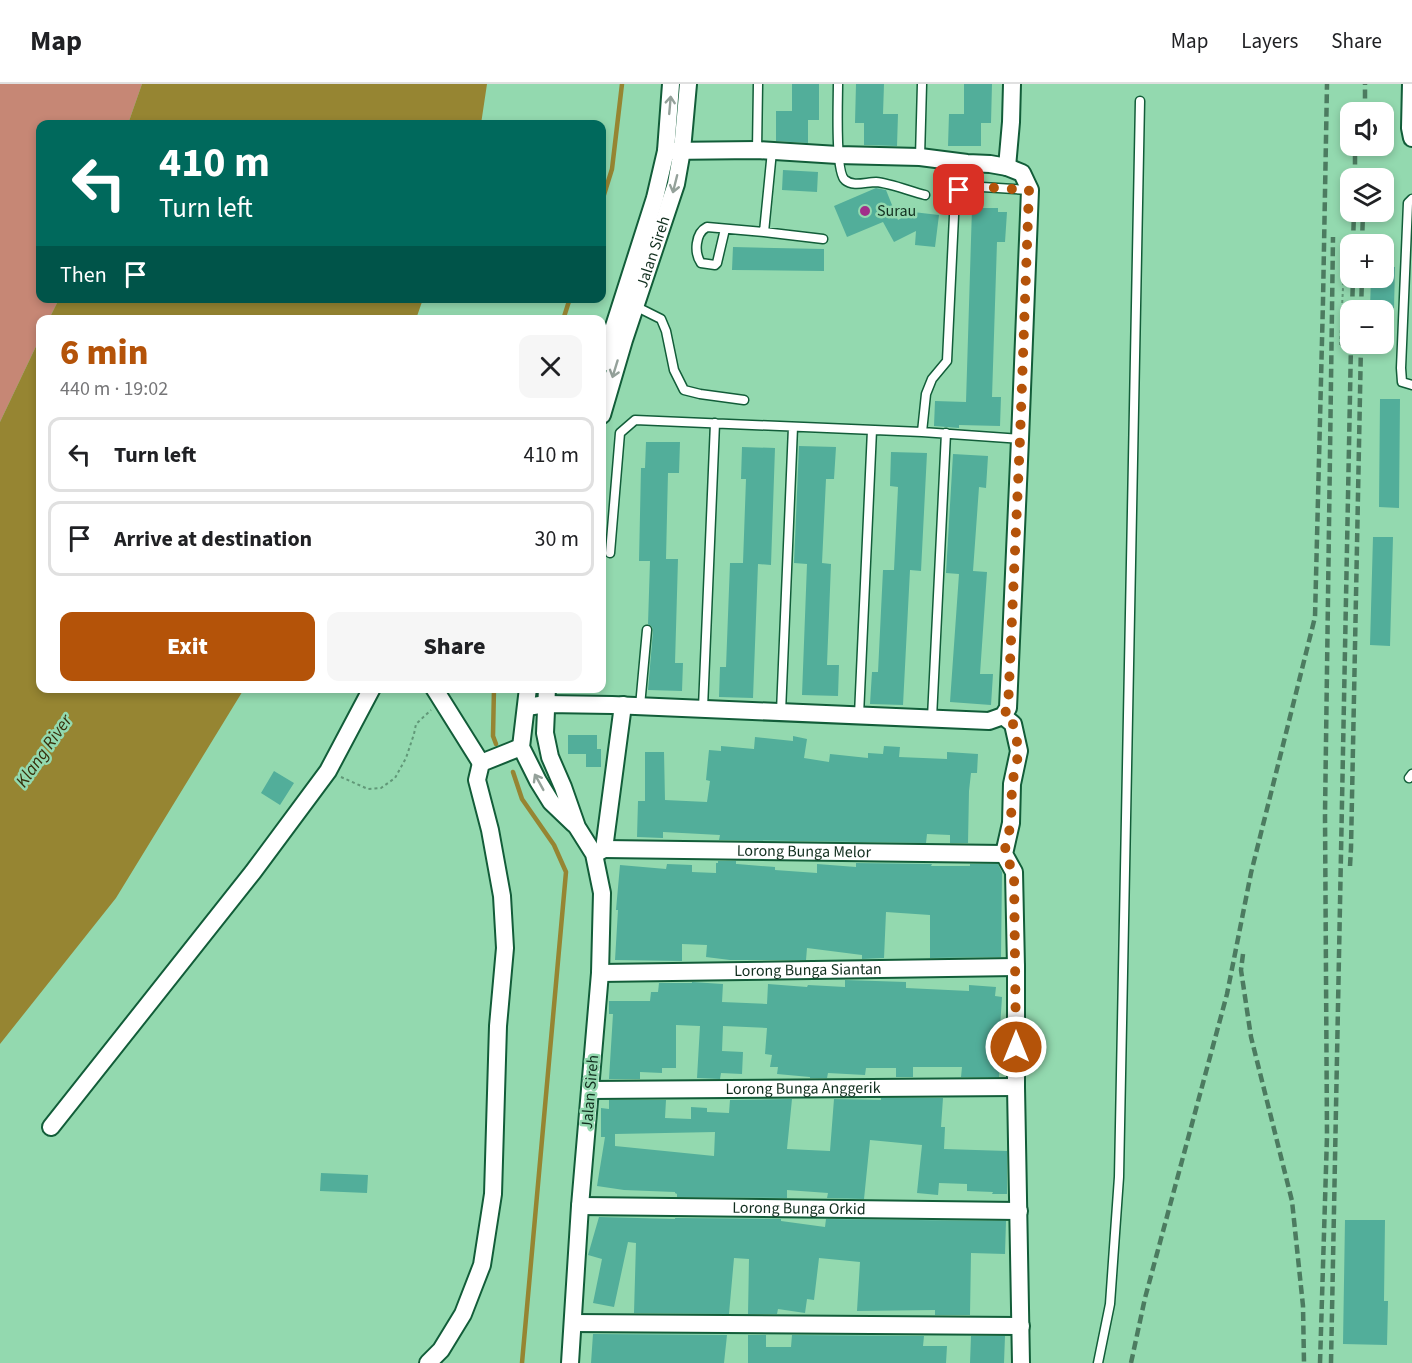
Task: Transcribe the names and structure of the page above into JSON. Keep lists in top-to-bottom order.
{
  "streets": {
    "street": [
      "Jalan Sireh",
      "Lorong Bunga Melor",
      "Lorong Bunga Siantan",
      "Lorong Bunga Anggerik",
      "Lorong Bunga Orkid"
    ]
  },
  "crossings": [
    ["Jalan Sireh", "Lorong Bunga Melor"],
    ["Jalan Sireh", "Lorong Bunga Siantan"],
    ["Jalan Sireh", "Lorong Bunga Anggerik"],
    ["Jalan Sireh", "Lorong Bunga Orkid"]
  ],
  "water": ["Klang River"],
  "places": ["Surau"],
  "page": {
    "header": "Map",
    "nav": ["Map", "Layers", "Share"],
    "map_buttons": ["+", "−"],
    "turn": ["410 m", "Turn left"],
    "then": "Then",
    "heading": ["6 min", "440 m · 19:02"],
    "list": [
      {
        "name": "Turn left",
        "value": "410 m"
      },
      {
        "name": "Arrive at destination",
        "value": "30 m"
      }
    ],
    "buttons": ["Exit", "Share"]
  }
}
